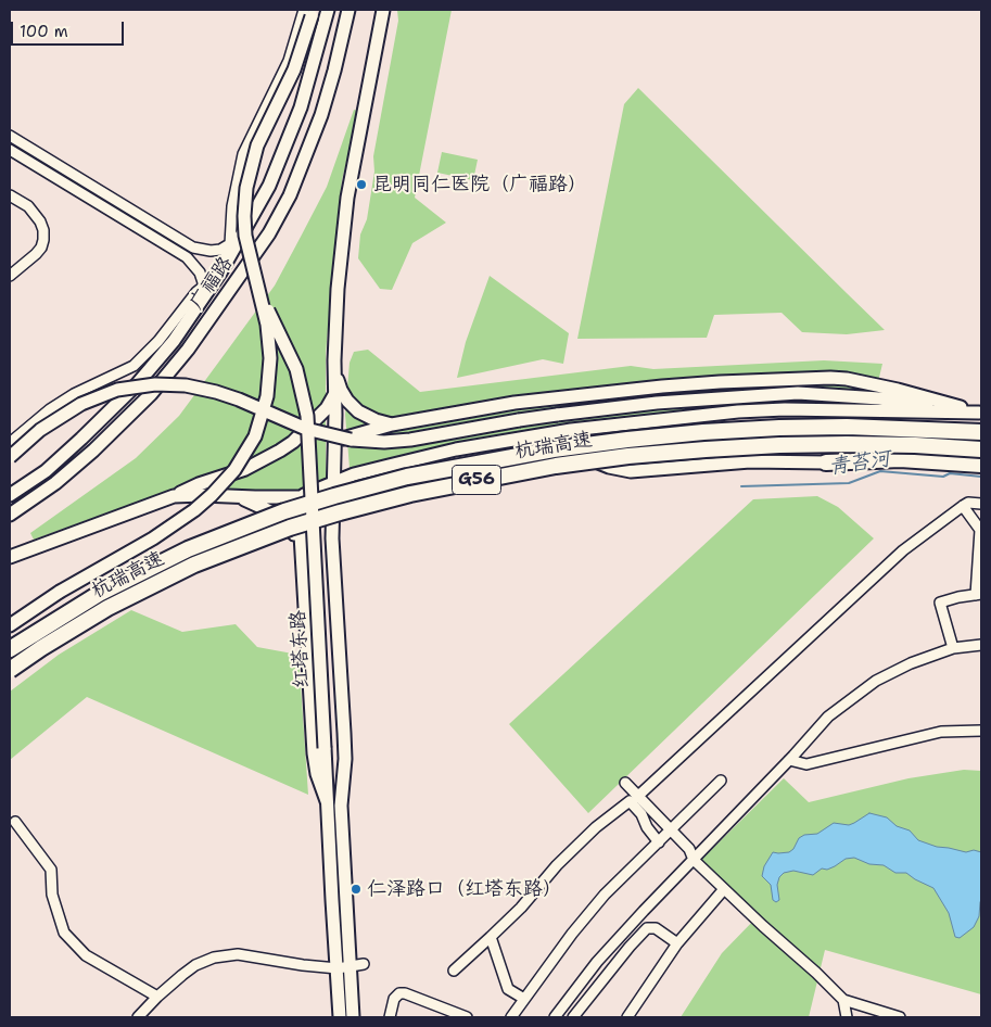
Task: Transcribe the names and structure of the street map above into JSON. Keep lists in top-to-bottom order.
{
  "streets": {
    "highway": ["杭瑞高速", "G56"],
    "main road": ["广福路", "红塔东路"]
  },
  "water": ["青苔河"],
  "places": ["昆明同仁医院（广福路）", "仁泽路口（红塔东路）"],
  "scale_bar": "100 m"
}
